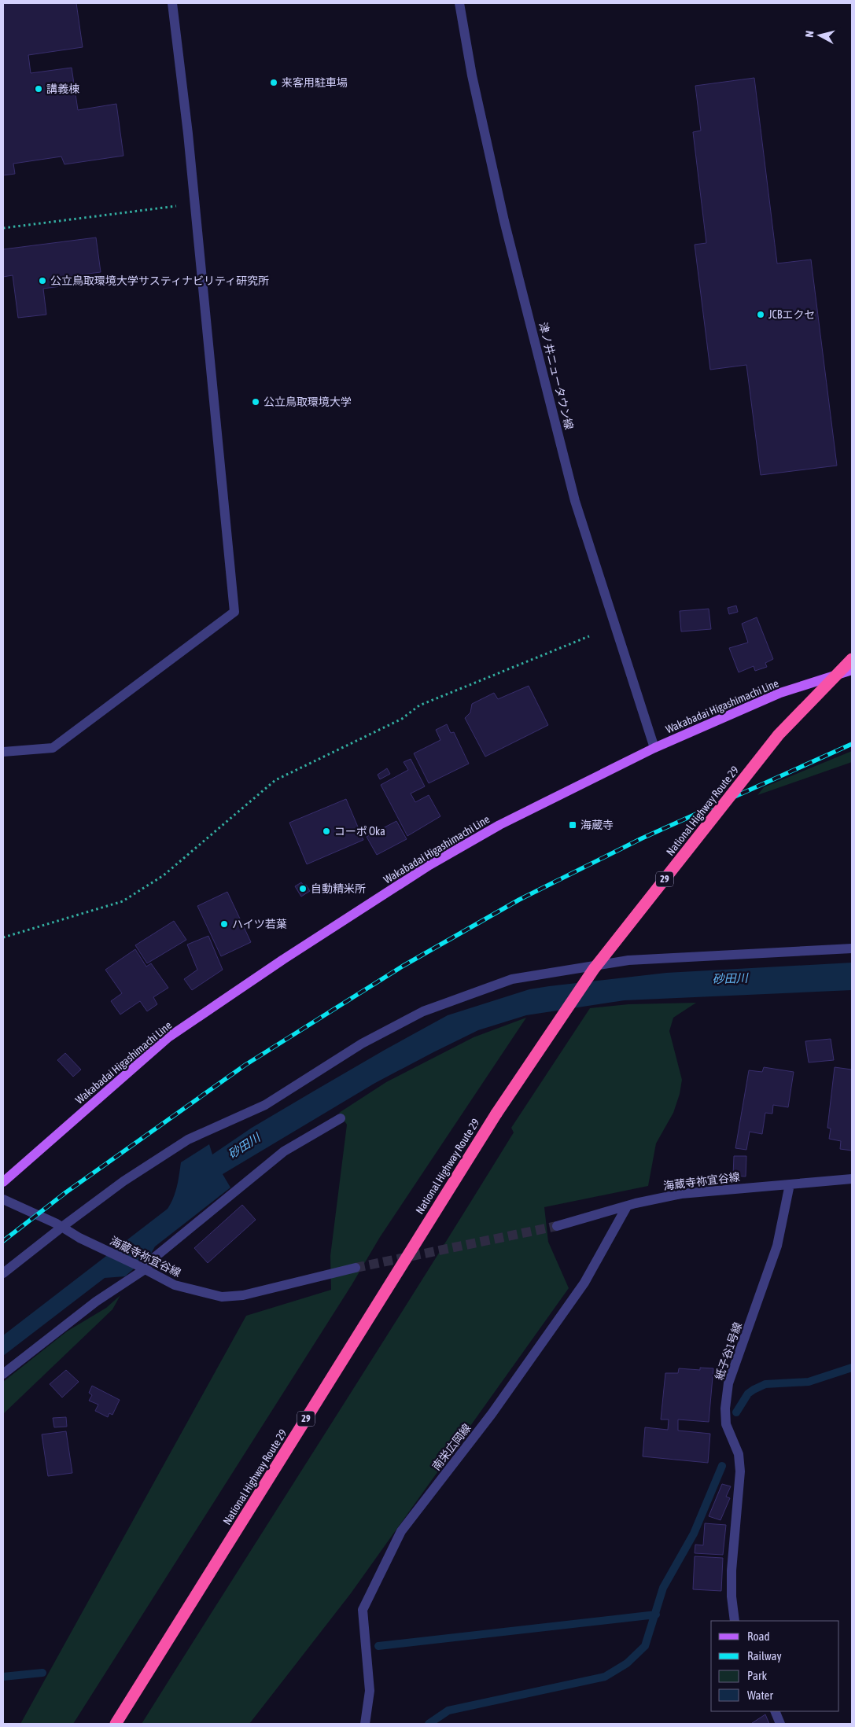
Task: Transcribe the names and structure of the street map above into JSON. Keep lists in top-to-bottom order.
{
  "streets": {
    "highway": ["National Highway Route 29", "29"],
    "main road": ["Wakabadai Higashimachi Line"],
    "street": [
      "津ノ井ニュータウン線",
      "海蔵寺祢宜谷線",
      "紙子谷1号線",
      "南栄広岡線"
    ]
  },
  "crossings": [
    ["津ノ井ニュータウン線", "Wakabadai Higashimachi Line"],
    ["海蔵寺祢宜谷線", "紙子谷1号線"],
    ["海蔵寺祢宜谷線", "南栄広岡線"]
  ],
  "water": ["砂田川"],
  "places": {
    "other": [
      "来客用駐車場",
      "講義棟",
      "公立鳥取環境大学サスティナビリティ研究所",
      "JCBエクセ",
      "公立鳥取環境大学",
      "コーポ Oka",
      "自動精米所",
      "ハイツ若葉"
    ],
    "transit": ["海蔵寺"]
  },
  "legend": [
    "Road",
    "Railway",
    "Park",
    "Water"
  ],
  "north": "left"
}
